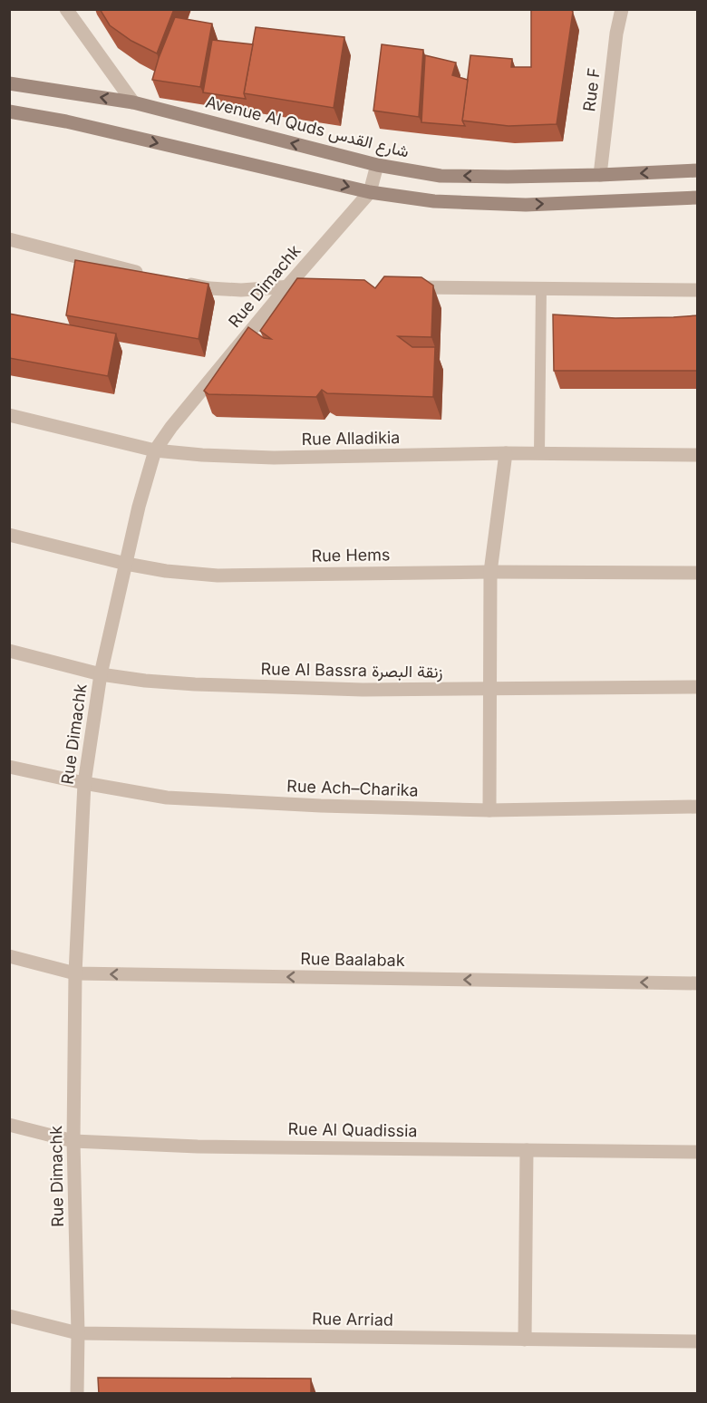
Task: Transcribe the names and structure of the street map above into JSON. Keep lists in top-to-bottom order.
{
  "streets": {
    "main road": ["Avenue Al Quds شارع القدس"],
    "street": [
      "Rue F",
      "Rue Dimachk",
      "Rue Alladikia",
      "Rue Hems",
      "Rue Al Bassra زنقة البصرة",
      "Rue Ach–Charika",
      "Rue Baalabak",
      "Rue Al Quadissia",
      "Rue Arriad"
    ]
  },
  "crossings": [
    ["Rue F", "Avenue Al Quds شارع القدس"],
    ["Avenue Al Quds شارع القدس", "Rue Dimachk"],
    ["Rue Dimachk", "Rue Alladikia"],
    ["Rue Dimachk", "Rue Hems"],
    ["Rue Dimachk", "Rue Al Bassra زنقة البصرة"],
    ["Rue Dimachk", "Rue Ach–Charika"],
    ["Rue Dimachk", "Rue Baalabak"],
    ["Rue Dimachk", "Rue Al Quadissia"],
    ["Rue Dimachk", "Rue Arriad"]
  ],
  "one_way": ["Rue Baalabak"]
}
